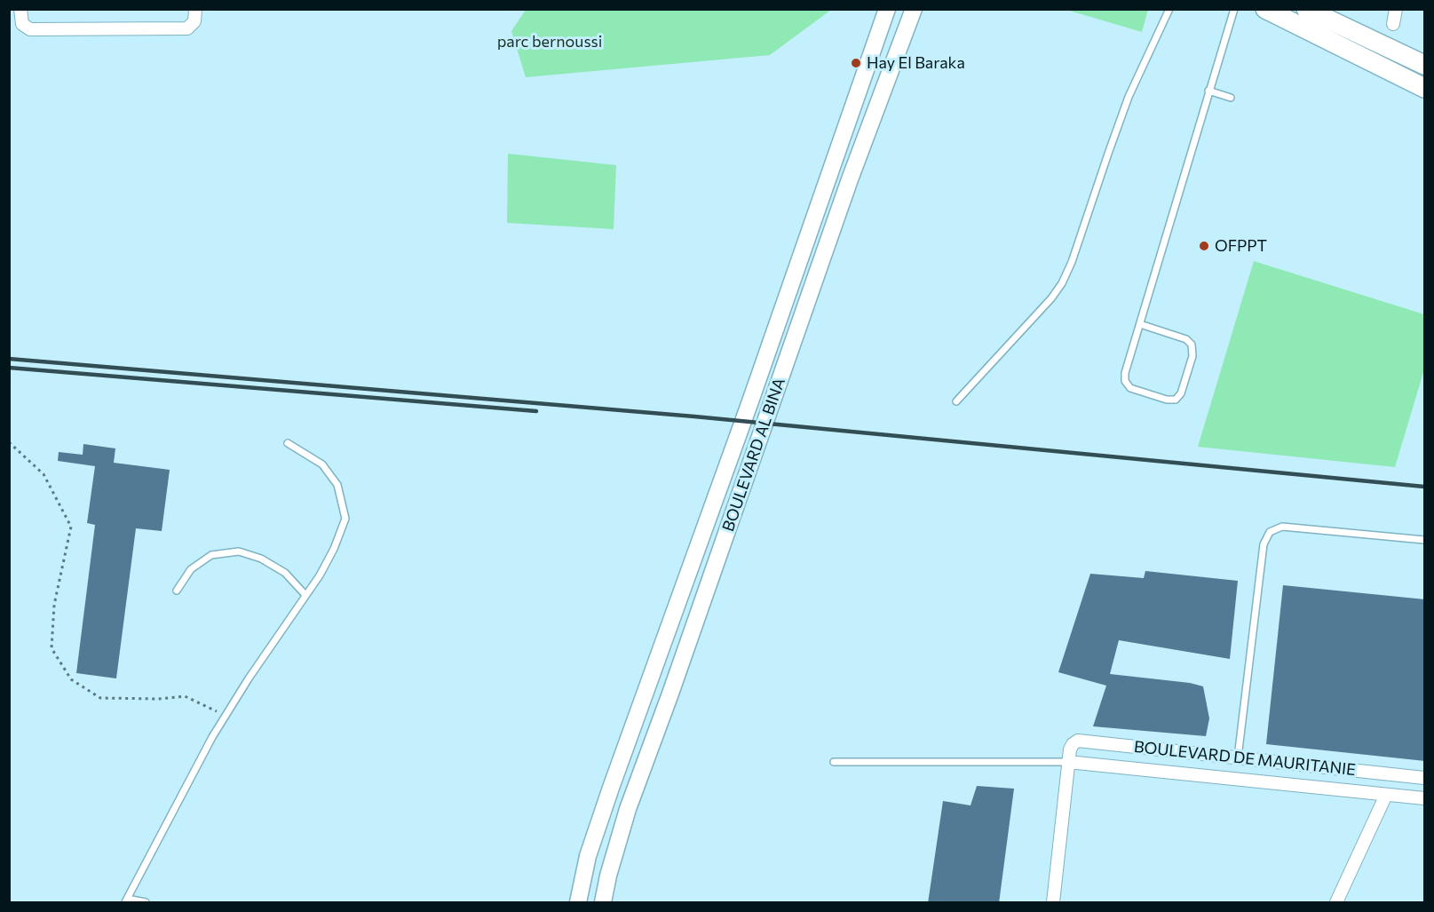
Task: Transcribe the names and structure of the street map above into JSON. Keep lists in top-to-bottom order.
{
  "streets": {
    "main road": ["BOULEVARD AL BINA"],
    "street": ["BOULEVARD DE MAURITANIE"]
  },
  "parks": ["parc bernoussi"],
  "places": ["Hay El Baraka", "OFPPT"]
}
